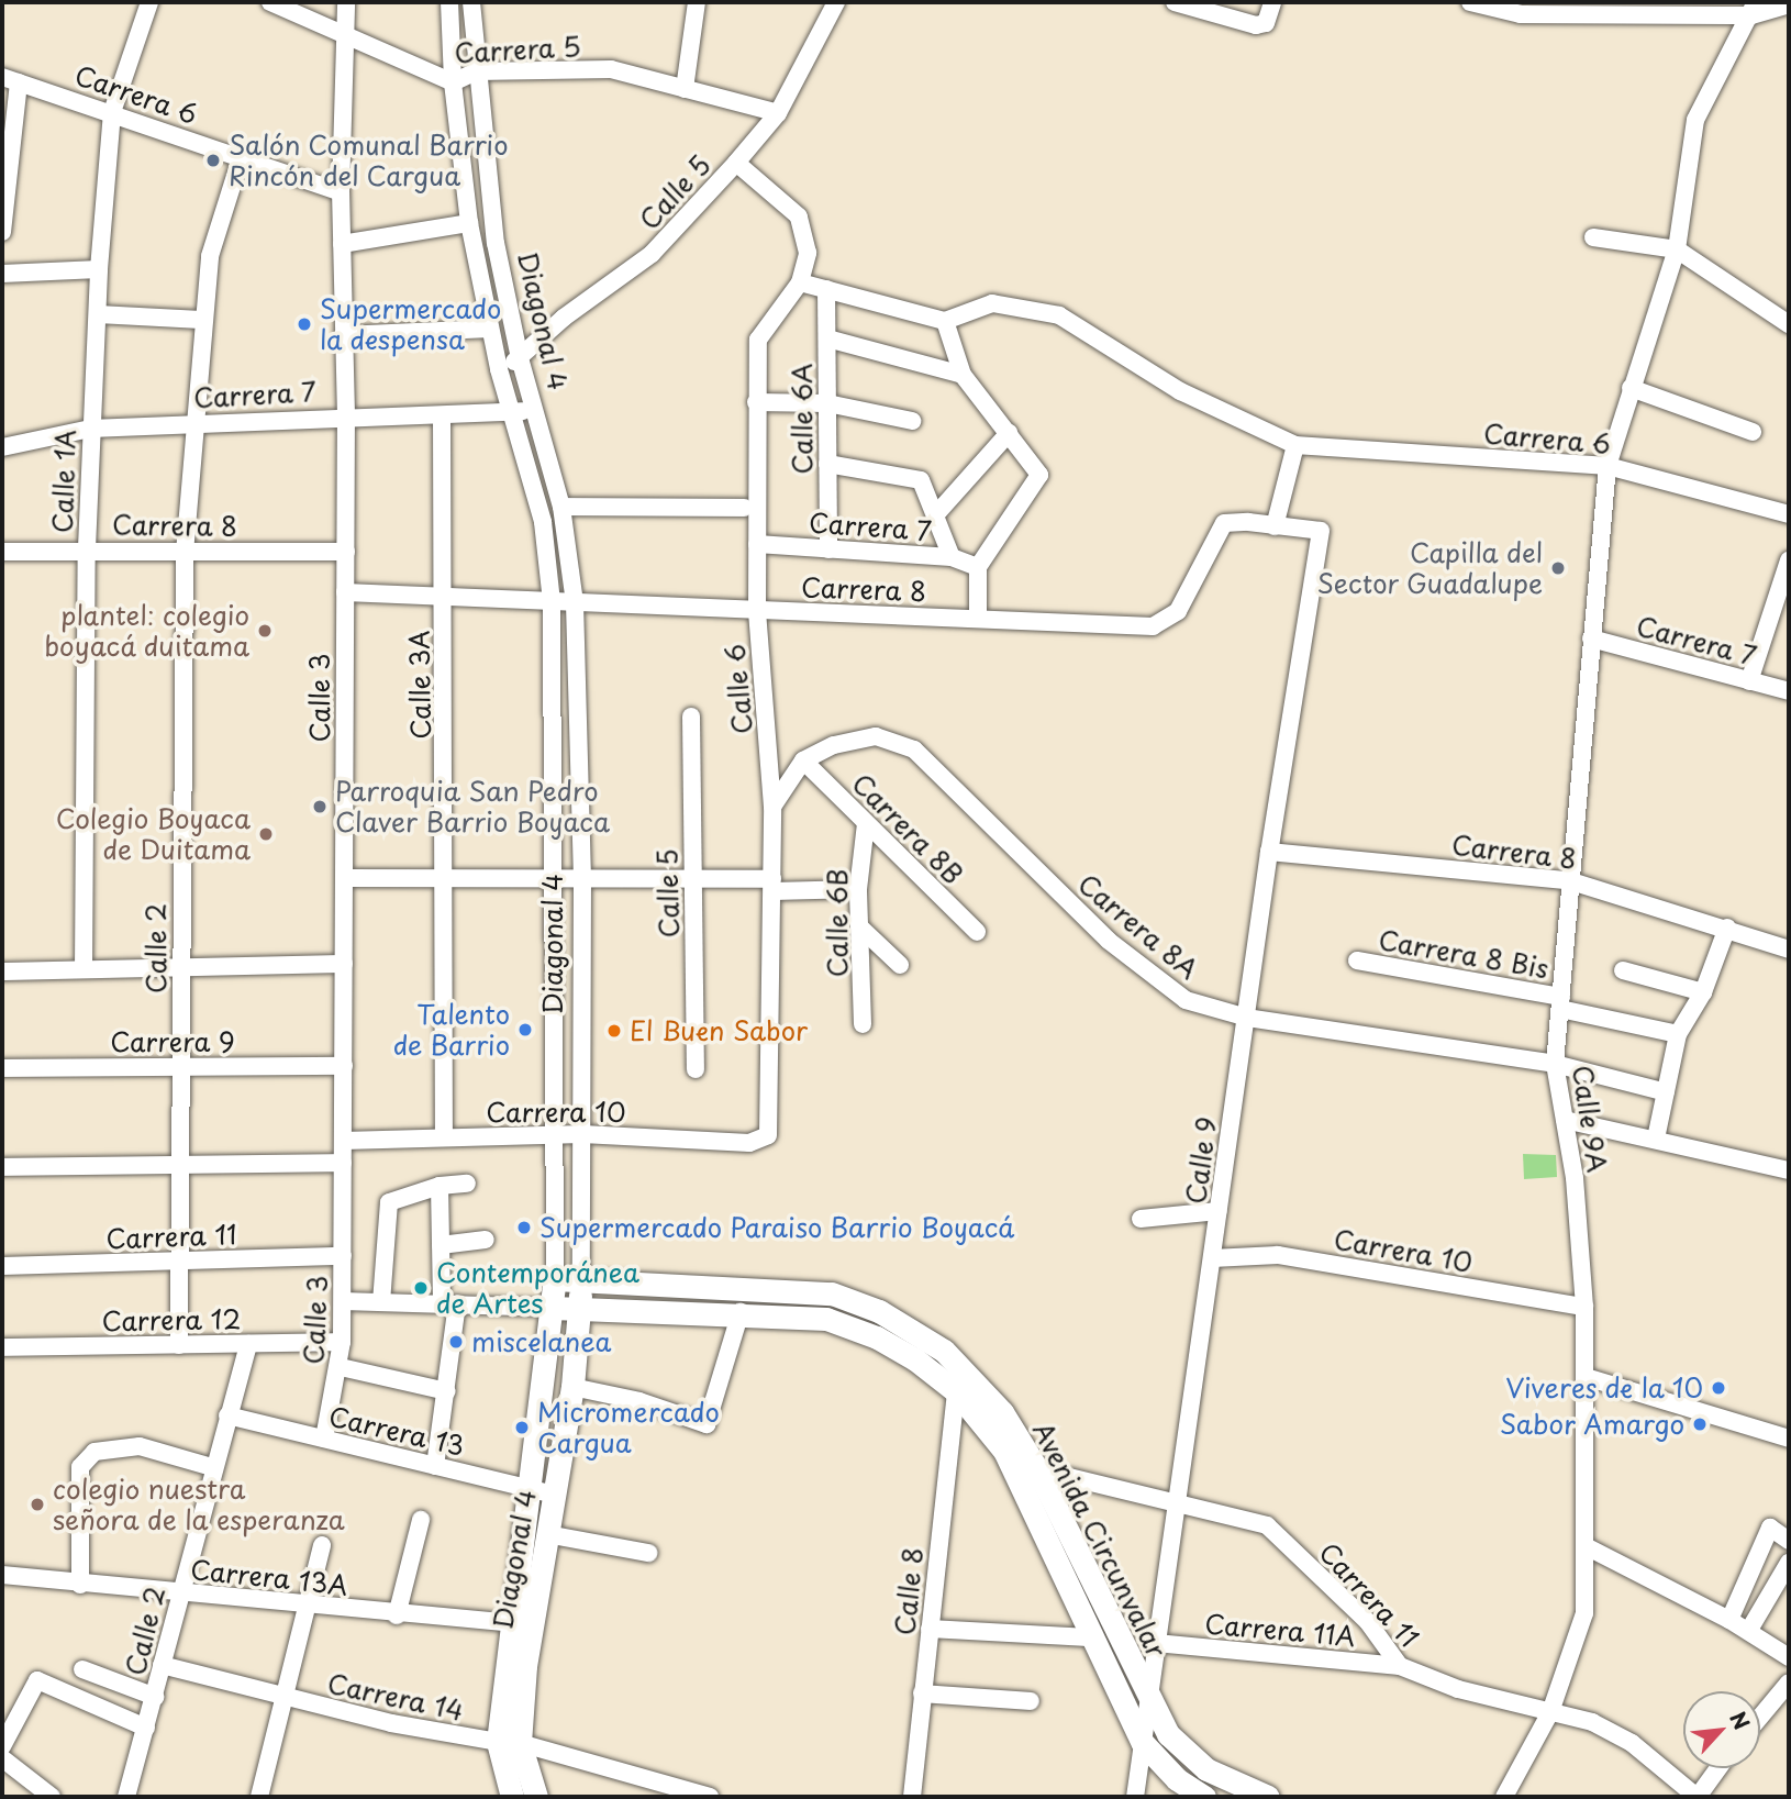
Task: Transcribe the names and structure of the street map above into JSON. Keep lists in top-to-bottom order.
{
  "streets": {
    "main road": ["Diagonal 4", "Avenida Circunvalar"],
    "street": [
      "Carrera 5",
      "Carrera 6",
      "Calle 5",
      "Carrera 7",
      "Calle 6A",
      "Calle 1A",
      "Carrera 8",
      "Calle 3A",
      "Calle 6",
      "Calle 3",
      "Carrera 8B",
      "Calle 6B",
      "Carrera 8A",
      "Calle 2",
      "Carrera 8 Bis",
      "Carrera 9",
      "Carrera 10",
      "Calle 9A",
      "Calle 9",
      "Carrera 11",
      "Carrera 12",
      "Carrera 13",
      "Carrera 13A",
      "Calle 8",
      "Carrera 11A",
      "Carrera 14"
    ]
  },
  "crossings": [
    ["Carrera 5", "Calle 5"],
    ["Carrera 5", "Diagonal 4"],
    ["Carrera 5", "Calle 3"],
    ["Carrera 6", "Calle 1A"],
    ["Carrera 6", "Calle 3"],
    ["Carrera 6", "Calle 9A"],
    ["Calle 5", "Diagonal 4"],
    ["Calle 5", "Calle 6"],
    ["Diagonal 4", "Carrera 7"],
    ["Diagonal 4", "Carrera 8"],
    ["Diagonal 4", "Carrera 10"],
    ["Diagonal 4", "Carrera 13"],
    ["Diagonal 4", "Avenida Circunvalar"],
    ["Diagonal 4", "Carrera 13A"],
    ["Diagonal 4", "Carrera 14"],
    ["Carrera 7", "Calle 6A"],
    ["Carrera 7", "Calle 1A"],
    ["Carrera 7", "Calle 3A"],
    ["Carrera 7", "Calle 6"],
    ["Carrera 7", "Calle 3"],
    ["Carrera 7", "Calle 9A"],
    ["Calle 1A", "Carrera 8"],
    ["Carrera 8", "Calle 3A"],
    ["Carrera 8", "Calle 6"],
    ["Carrera 8", "Calle 3"],
    ["Carrera 8", "Calle 2"],
    ["Carrera 8", "Calle 9A"],
    ["Carrera 8", "Calle 9"],
    ["Calle 3A", "Carrera 10"],
    ["Calle 6", "Carrera 10"],
    ["Calle 3", "Carrera 9"],
    ["Calle 3", "Carrera 10"],
    ["Calle 3", "Carrera 11"],
    ["Calle 3", "Carrera 12"],
    ["Calle 3", "Carrera 13"],
    ["Carrera 8B", "Calle 6B"],
    ["Carrera 8B", "Carrera 8A"],
    ["Carrera 8A", "Calle 9A"],
    ["Carrera 8A", "Calle 9"],
    ["Calle 2", "Carrera 9"],
    ["Calle 2", "Carrera 11"],
    ["Calle 2", "Carrera 12"],
    ["Calle 2", "Carrera 13"],
    ["Calle 2", "Carrera 13A"],
    ["Calle 2", "Carrera 14"],
    ["Carrera 8 Bis", "Calle 9A"],
    ["Carrera 10", "Calle 9A"],
    ["Carrera 10", "Calle 9"],
    ["Calle 9A", "Carrera 11"],
    ["Calle 9", "Carrera 11"],
    ["Calle 9", "Avenida Circunvalar"],
    ["Calle 9", "Carrera 11A"],
    ["Carrera 11", "Avenida Circunvalar"],
    ["Carrera 11", "Carrera 11A"],
    ["Avenida Circunvalar", "Calle 8"]
  ],
  "places": [
    "Salón Comunal Barrio Rincón del Cargua",
    "Supermercado la despensa",
    "Capilla del Sector Guadalupe",
    "plantel: colegio boyacá duitama",
    "Parroquia San Pedro Claver Barrio Boyaca",
    "Colegio Boyaca de Duitama",
    "Talento de Barrio",
    "El Buen Sabor",
    "Supermercado Paraiso Barrio Boyacá",
    "Contemporánea de Artes",
    "miscelanea",
    "Viveres de la 10",
    "Sabor Amargo",
    "Micromercado Cargua",
    "colegio nuestra señora de la esperanza"
  ],
  "north": "top right"
}
